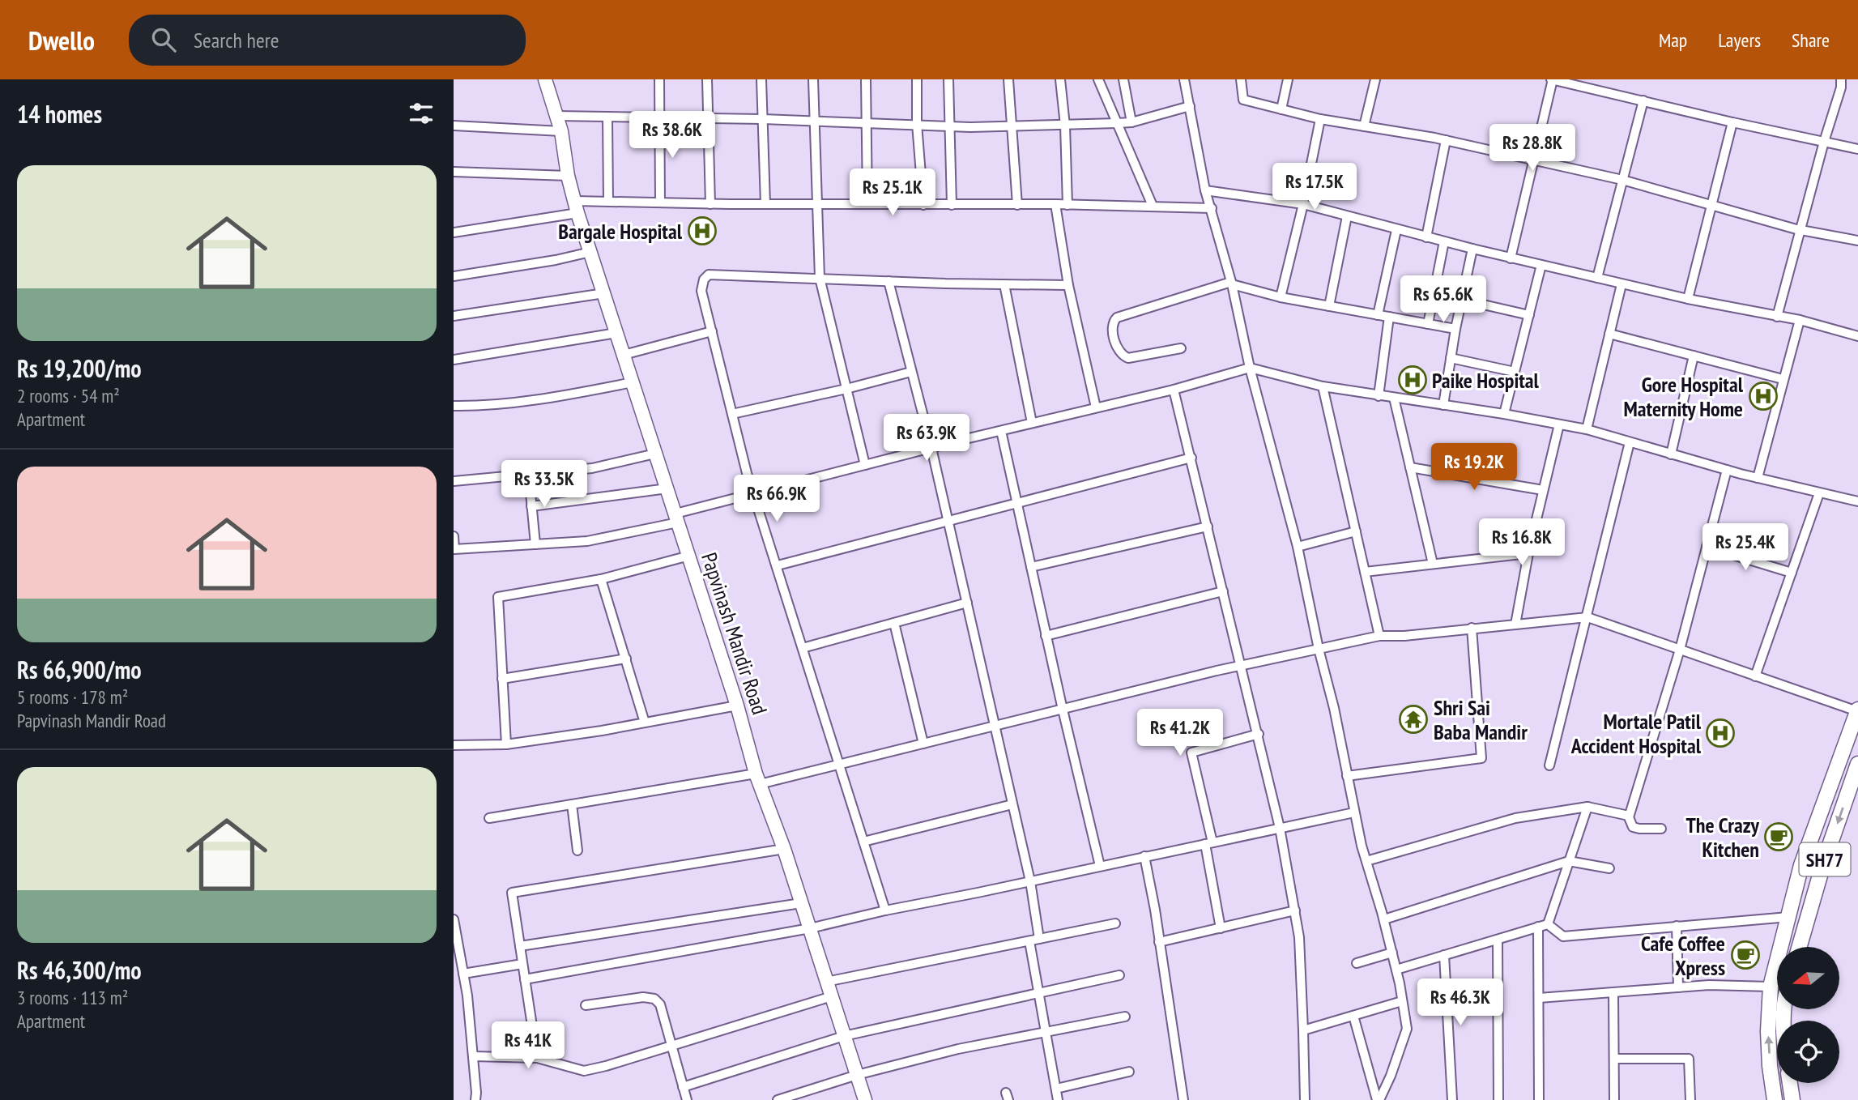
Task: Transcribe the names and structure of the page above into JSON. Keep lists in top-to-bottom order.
{
  "streets": {
    "main road": ["SH77"],
    "street": ["Papvinash Mandir Road"]
  },
  "places": {
    "hospital": [
      "Bargale Hospital",
      "Paike Hospital",
      "Gore Hospital Maternity Home",
      "Mortale Patil Accident Hospital"
    ],
    "temple": ["Shri Sai Baba Mandir"],
    "cafe": ["The Crazy Kitchen", "Cafe Coffee Xpress"]
  },
  "north": "left",
  "page": {
    "header": "Dwello",
    "search": "Search here",
    "nav": ["Map", "Layers", "Share"],
    "heading": "14 homes",
    "price": [
      "Rs 38.6K",
      "Rs 28.8K",
      "Rs 17.5K",
      "Rs 25.1K",
      "Rs 65.6K",
      "Rs 63.9K",
      "Rs 19.2K",
      "Rs 33.5K",
      "Rs 66.9K",
      "Rs 16.8K",
      "Rs 25.4K",
      "Rs 41.2K",
      "Rs 46.3K",
      "Rs 41K"
    ],
    "list": [
      {
        "name": "Rs 19,200/mo",
        "note": "2 rooms · 54 m² · Apartment"
      },
      {
        "name": "Rs 66,900/mo",
        "note": "5 rooms · 178 m² · Papvinash Mandir Road"
      },
      {
        "name": "Rs 46,300/mo",
        "note": "3 rooms · 113 m² · Apartment"
      }
    ]
  }
}
